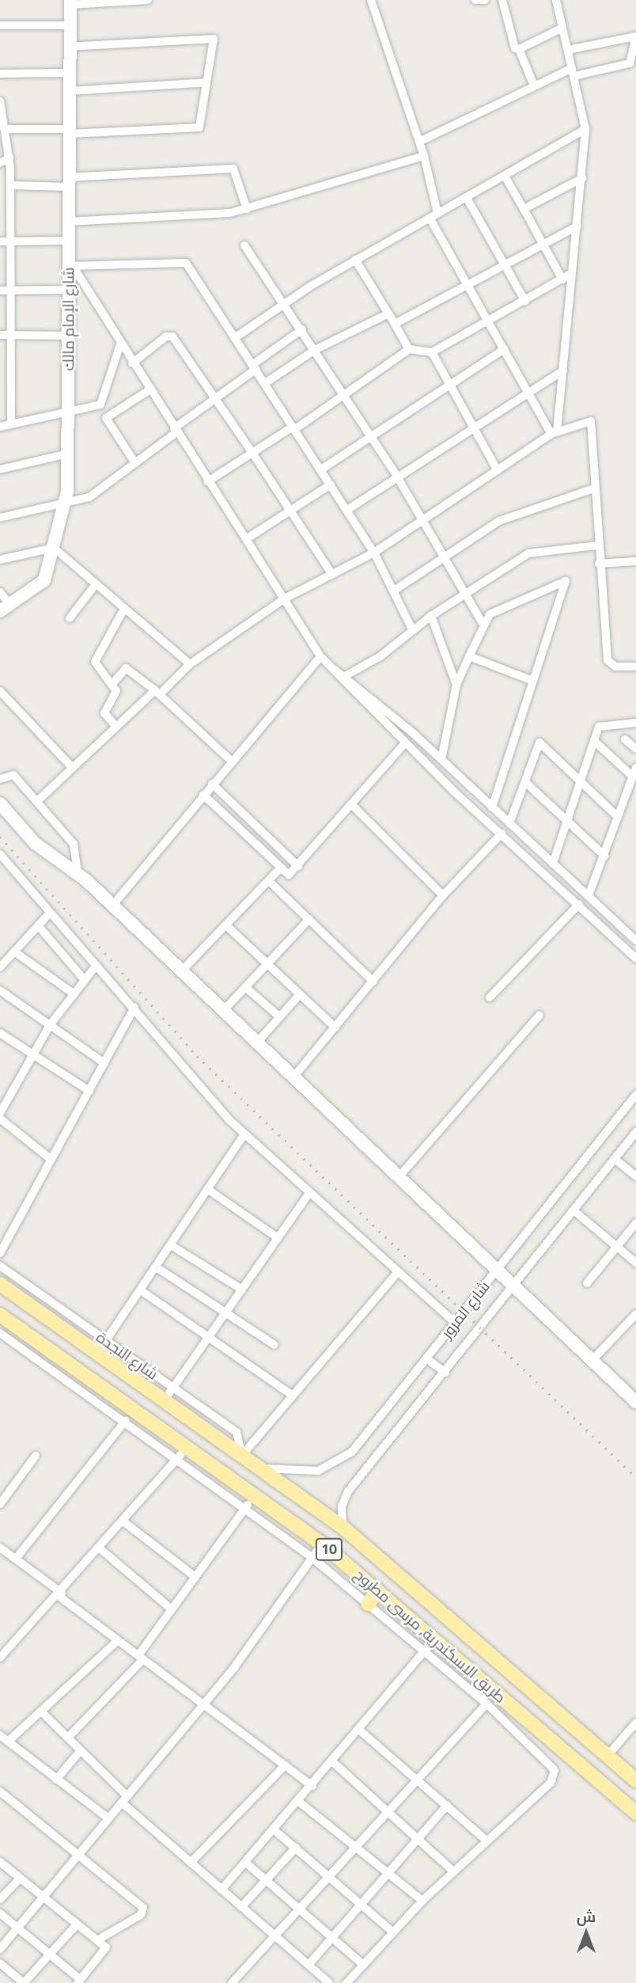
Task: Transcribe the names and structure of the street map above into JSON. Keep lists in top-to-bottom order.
{
  "streets": {
    "main road": ["10", "طريق الاسكندرية, مرسى مطروح"],
    "street": ["شارع الإمام مالك", "شارع المرور", "شارع النجدة"]
  },
  "crossings": [
    ["شارع المرور", "طريق الاسكندرية, مرسى مطروح"],
    ["شارع النجدة", "طريق الاسكندرية, مرسى مطروح"]
  ],
  "north": "top"
}
